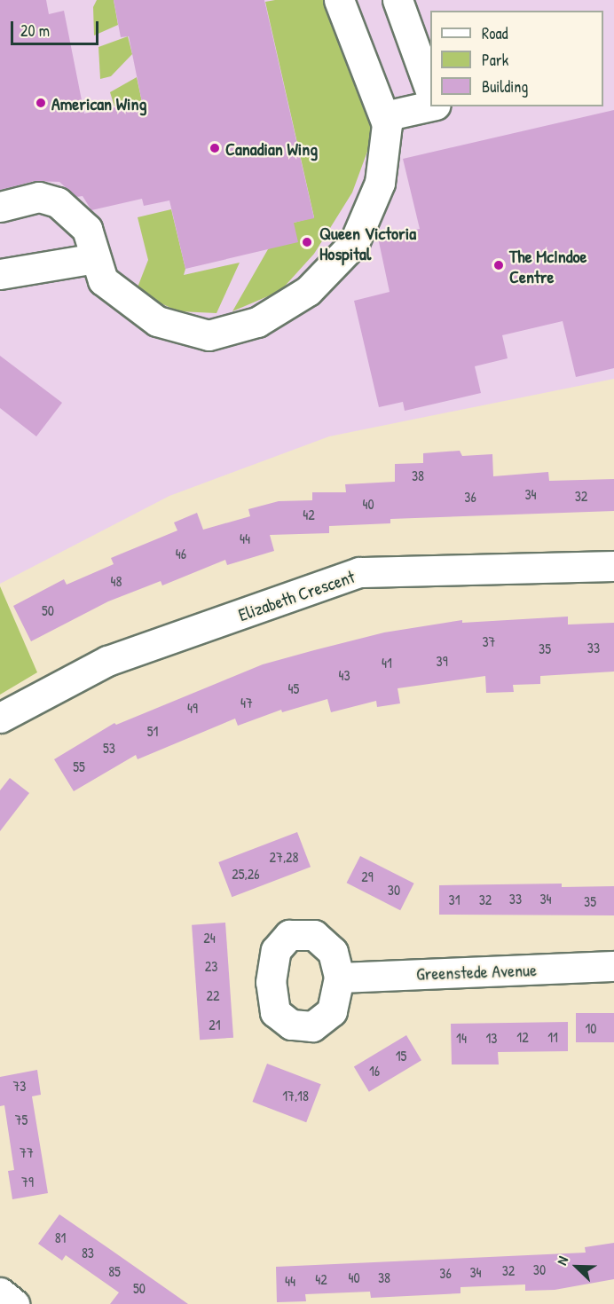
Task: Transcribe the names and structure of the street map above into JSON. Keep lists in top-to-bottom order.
{
  "streets": {
    "street": ["Elizabeth Crescent", "Greenstede Avenue"]
  },
  "places": [
    "American Wing",
    "Canadian Wing",
    "Queen Victoria Hospital",
    "The McIndoe Centre"
  ],
  "house_numbers": [
    "38",
    "34",
    "32",
    "36",
    "40",
    "42",
    "44",
    "46",
    "48",
    "50",
    "37",
    "33",
    "35",
    "39",
    "41",
    "43",
    "45",
    "47",
    "49",
    "51",
    "53",
    "55",
    "27,28",
    "25,26",
    "29",
    "30",
    "33",
    "34",
    "31",
    "32",
    "35",
    "24",
    "23",
    "22",
    "21",
    "10",
    "12",
    "11",
    "14",
    "13",
    "15",
    "16",
    "73",
    "17,18",
    "75",
    "77",
    "79",
    "81",
    "83",
    "30",
    "32",
    "85",
    "34",
    "36",
    "40",
    "38",
    "42",
    "44",
    "50"
  ],
  "legend": ["Road", "Park", "Building"],
  "scale_bar": "20 m",
  "north": "top left"
}
